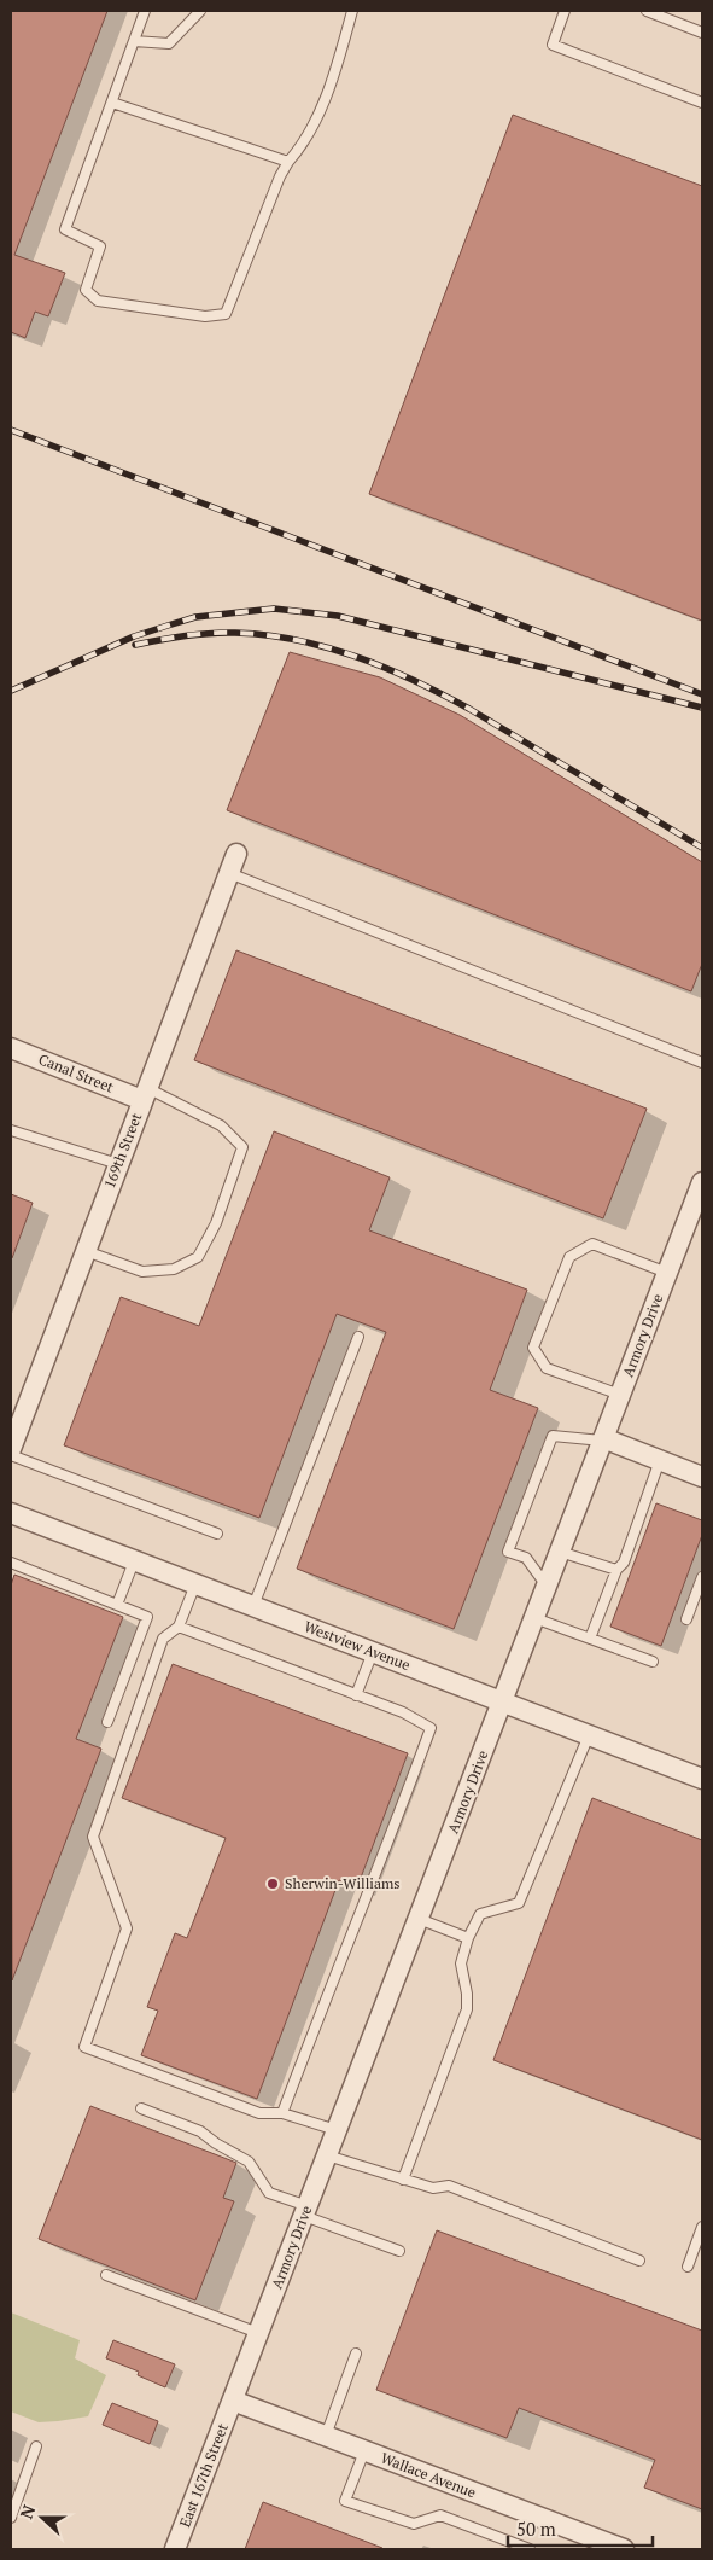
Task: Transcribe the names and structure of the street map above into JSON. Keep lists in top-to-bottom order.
{
  "streets": {
    "street": [
      "Canal Street",
      "169th Street",
      "Armory Drive",
      "Westview Avenue",
      "East 167th Street",
      "Wallace Avenue"
    ]
  },
  "crossings": [
    ["Canal Street", "169th Street"],
    ["Armory Drive", "Westview Avenue"],
    ["Armory Drive", "East 167th Street"],
    ["Armory Drive", "Wallace Avenue"],
    ["East 167th Street", "Wallace Avenue"]
  ],
  "places": ["Sherwin-Williams"],
  "scale_bar": "50 m",
  "north": "left"
}
